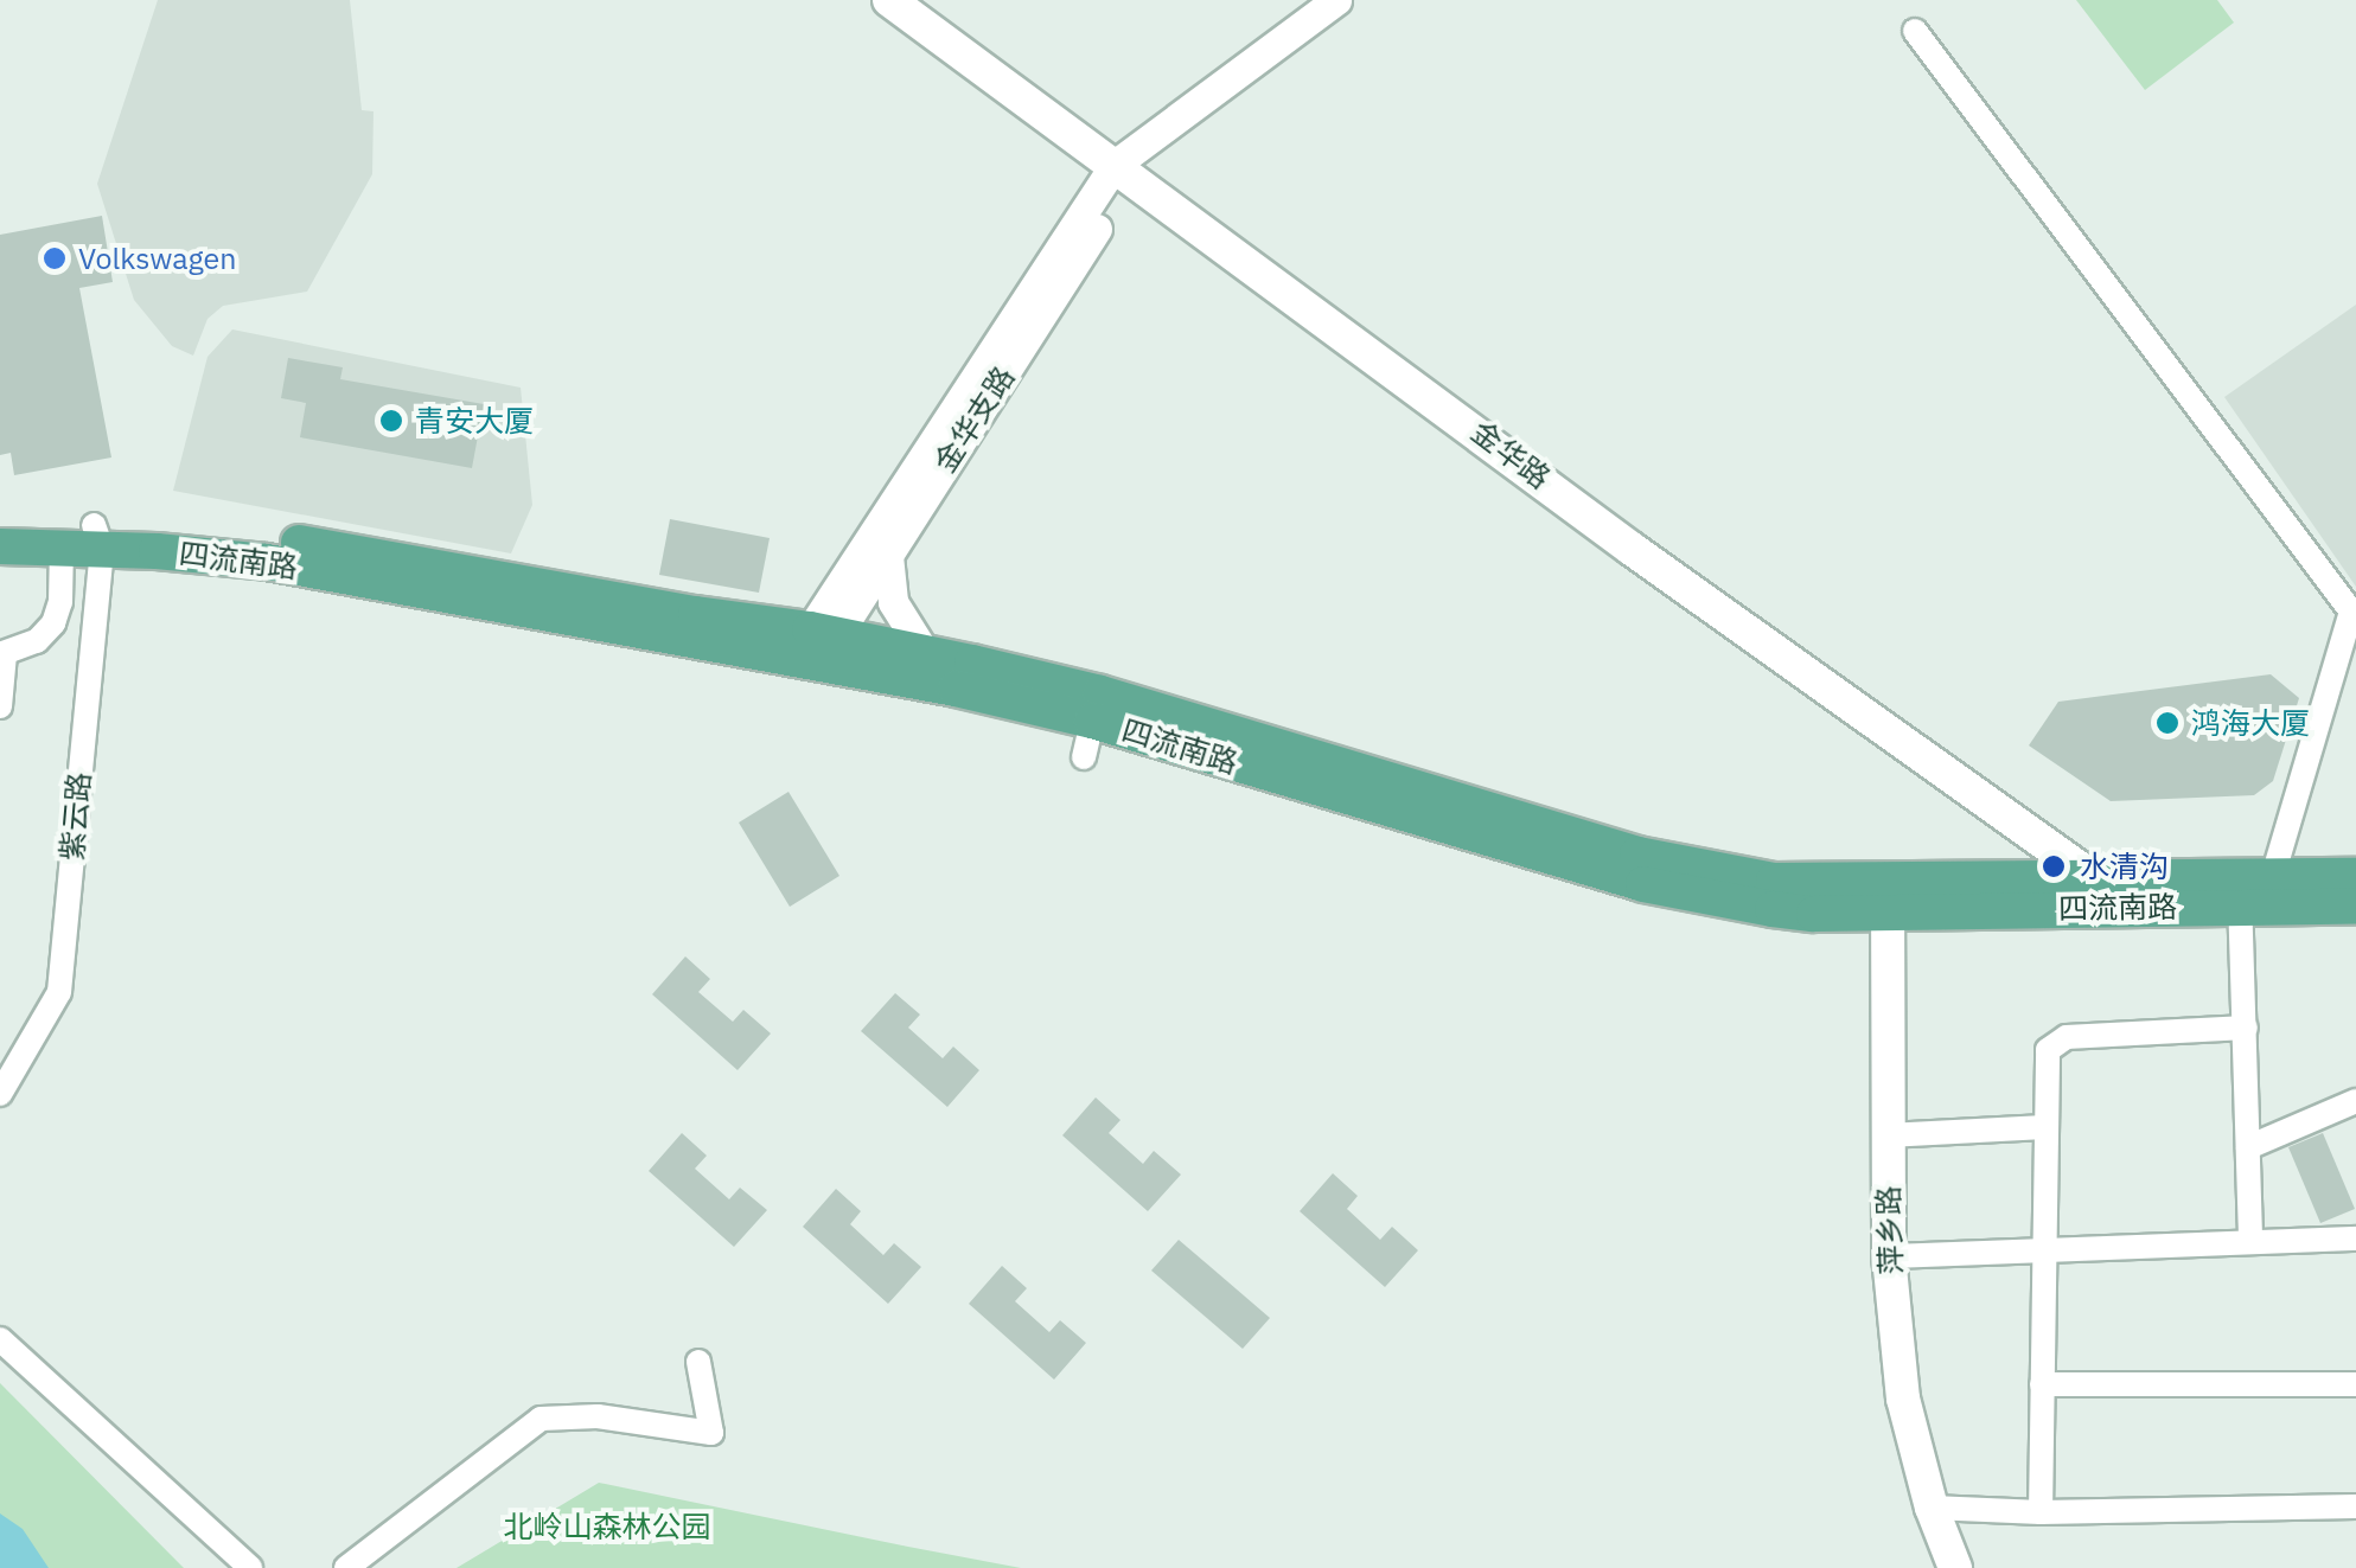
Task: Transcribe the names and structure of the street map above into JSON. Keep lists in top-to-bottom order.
{
  "streets": {
    "main road": ["金华路", "四流南路", "萍乡路"],
    "street": ["金华支路", "紫云路"]
  },
  "crossings": [
    ["金华支路", "金华路"],
    ["金华支路", "四流南路"],
    ["金华路", "四流南路"],
    ["四流南路", "紫云路"],
    ["四流南路", "萍乡路"]
  ],
  "parks": ["北岭山森林公园"],
  "places": [
    "Volkswagen",
    "青安大厦",
    "鸿海大厦",
    "水清沟"
  ]
}
